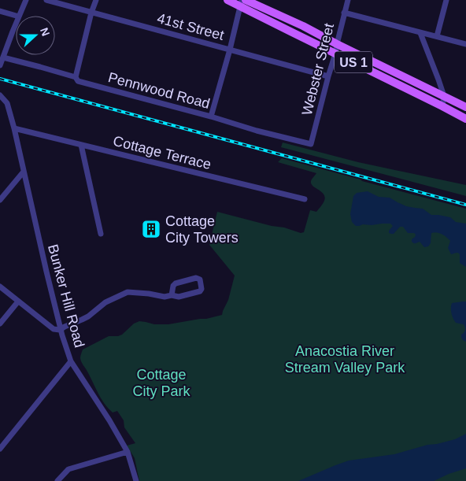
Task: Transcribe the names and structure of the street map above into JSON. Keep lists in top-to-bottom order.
{
  "streets": {
    "main road": ["US 1"],
    "street": [
      "41st Street",
      "Webster Street",
      "Pennwood Road",
      "Cottage Terrace",
      "Bunker Hill Road"
    ]
  },
  "crossings": [
    ["41st Street", "Webster Street"],
    ["US 1", "Webster Street"],
    ["Webster Street", "Pennwood Road"],
    ["Cottage Terrace", "Bunker Hill Road"]
  ],
  "parks": ["Anacostia River Stream Valley Park", "Cottage City Park"],
  "places": {
    "building": ["Cottage City Towers"]
  },
  "north": "right"
}
